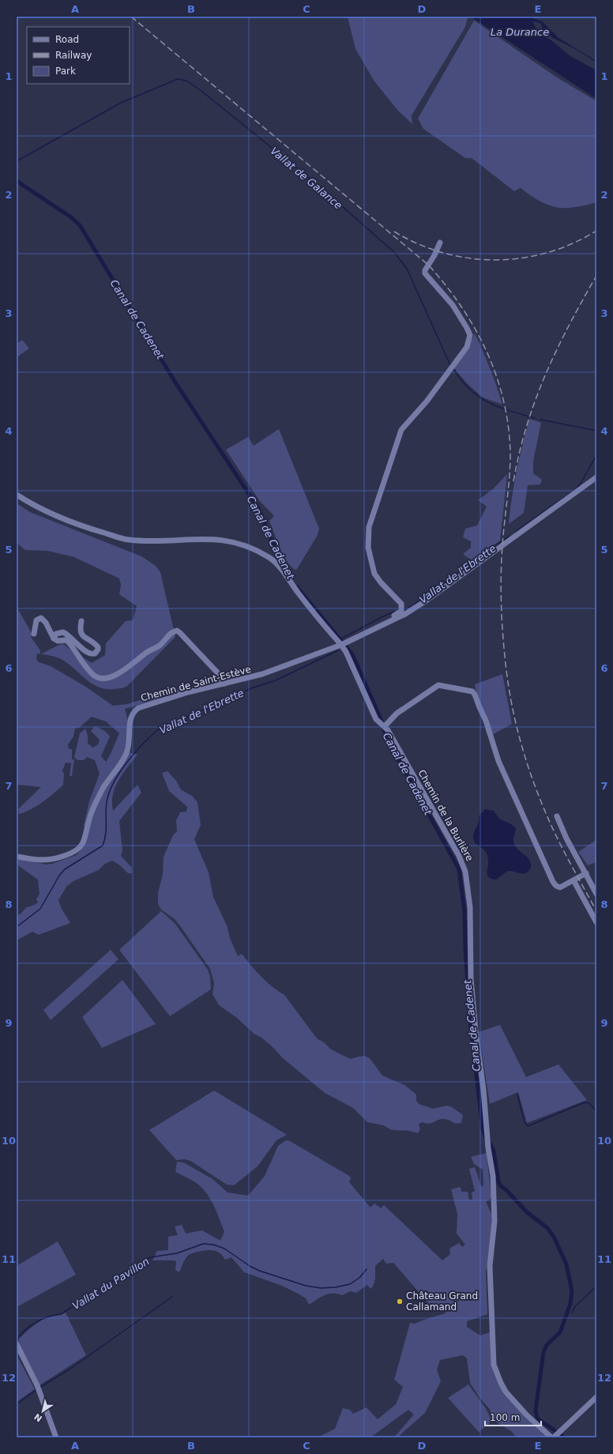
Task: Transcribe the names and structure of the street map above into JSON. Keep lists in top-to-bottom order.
{
  "streets": {
    "street": ["Chemin de Saint-Estève", "Chemin de la Burlière"]
  },
  "crossings": [
    ["Chemin de Saint-Estève", "Chemin de la Burlière"]
  ],
  "water": [
    "La Durance",
    "Vallat de Galance",
    "Canal de Cadenet",
    "Vallat de l'Ebrette",
    "Vallat du Pavillon"
  ],
  "places": ["Château Grand Callamand"],
  "legend": ["Road", "Railway", "Park"],
  "scale_bar": "100 m",
  "north": "bottom left",
  "grid": {
    "columns": [
      "A",
      "B",
      "C",
      "D",
      "E"
    ],
    "rows": [
      "1",
      "2",
      "3",
      "4",
      "5",
      "6",
      "7",
      "8",
      "9",
      "10",
      "11",
      "12"
    ]
  }
}
